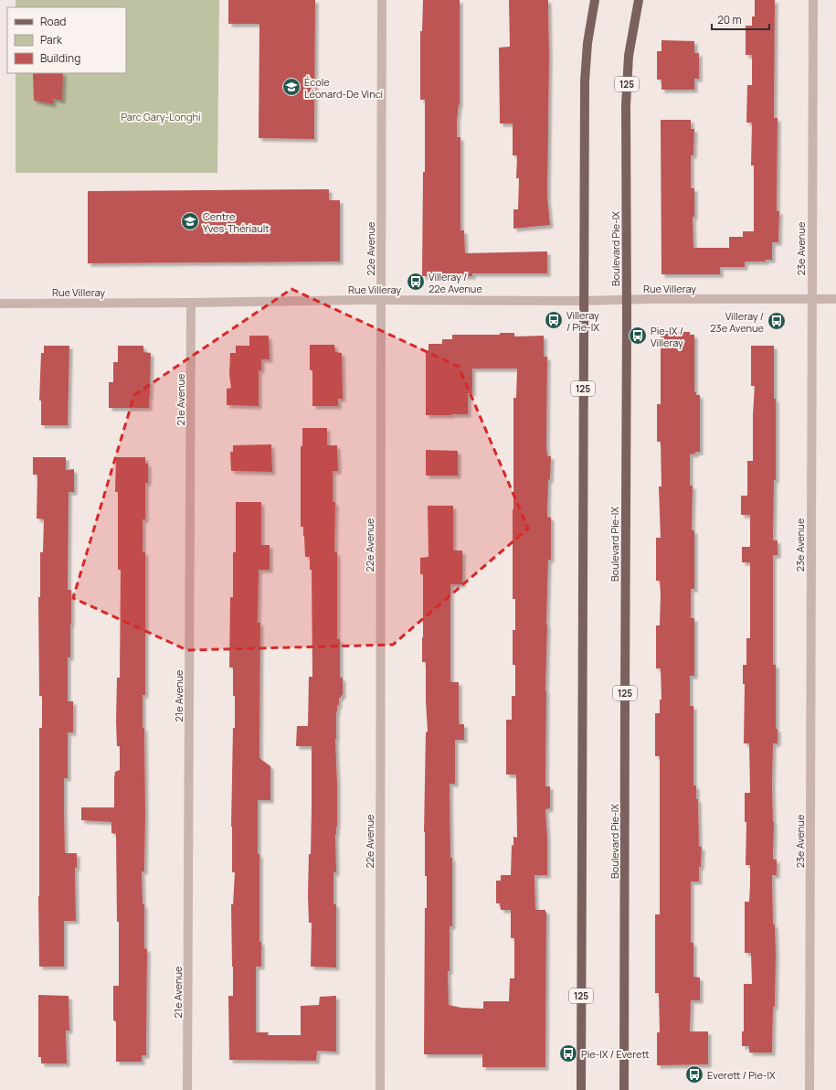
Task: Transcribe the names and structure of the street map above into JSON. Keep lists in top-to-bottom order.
{
  "streets": {
    "main road": ["125", "Boulevard Pie-IX"],
    "street": [
      "22e Avenue",
      "23e Avenue",
      "Rue Villeray",
      "21e Avenue"
    ]
  },
  "crossings": [
    ["125", "Rue Villeray"],
    ["22e Avenue", "Rue Villeray"],
    ["Boulevard Pie-IX", "Rue Villeray"],
    ["23e Avenue", "Rue Villeray"],
    ["Rue Villeray", "21e Avenue"]
  ],
  "parks": ["Parc Gary-Longhi"],
  "places": {
    "school or university": ["École Léonard-De Vinci", "Centre Yves-Thériault"],
    "bus stop": [
      "Villeray / 22e Avenue",
      "Villeray / Pie-IX",
      "Villeray / 23e Avenue",
      "Pie-IX / Villeray",
      "Pie-IX / Everett",
      "Everett / Pie-IX"
    ]
  },
  "legend": ["Road", "Park", "Building"],
  "scale_bar": "20 m"
}
